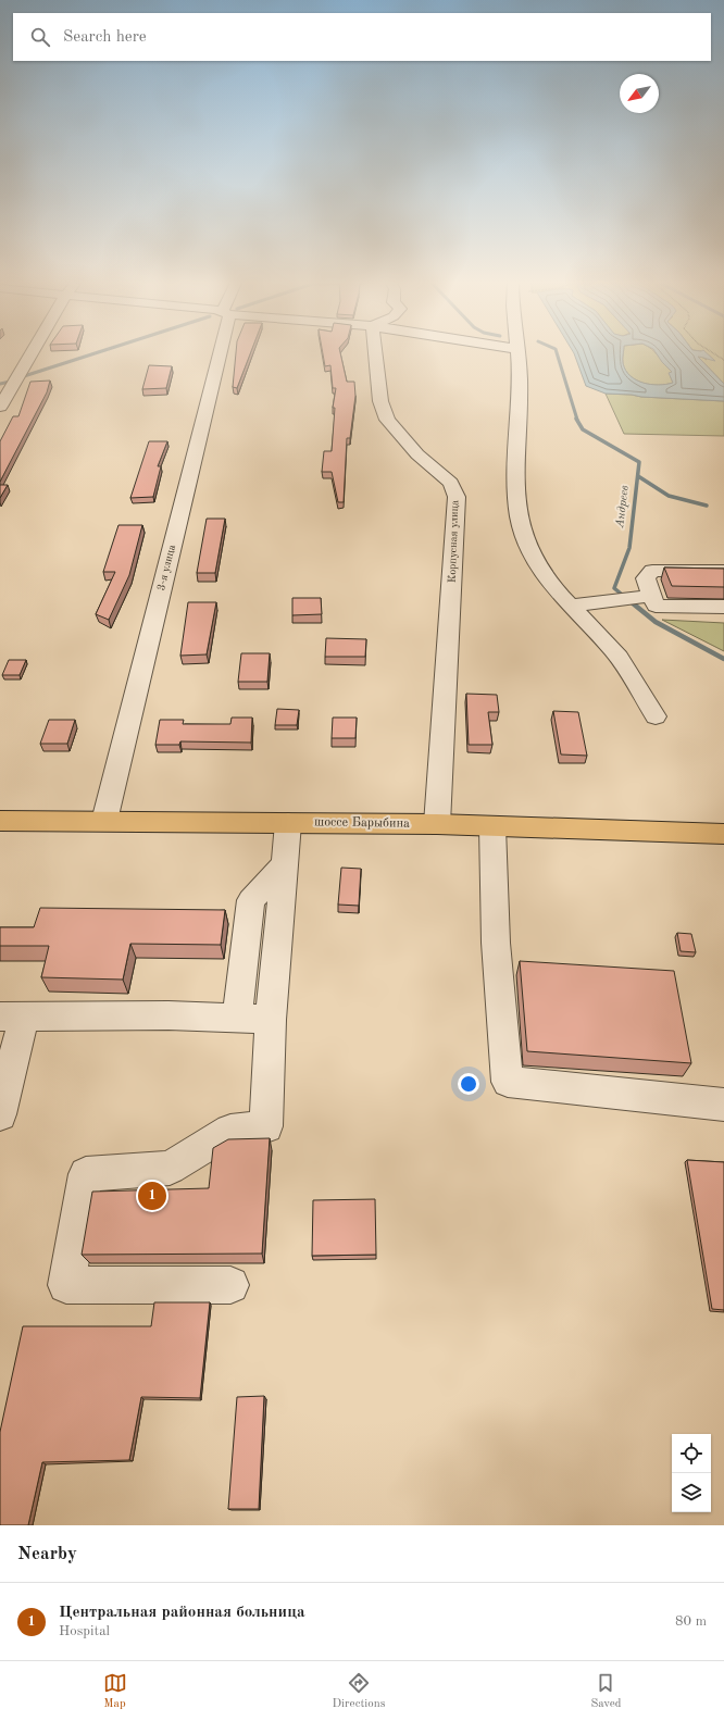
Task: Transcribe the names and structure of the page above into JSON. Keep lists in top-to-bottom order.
{
  "streets": {
    "main road": ["шоссе Барыбина"],
    "street": ["Корпусная улица", "3-я улица"]
  },
  "crossings": [
    ["Корпусная улица", "шоссе Барыбина"],
    ["3-я улица", "шоссе Барыбина"]
  ],
  "water": ["Андреев"],
  "north": "bottom left",
  "page": {
    "search": "Search here",
    "pins": "1",
    "heading": "Nearby",
    "list": [
      {
        "mark": "1",
        "name": "Центральная районная больница",
        "note": "Hospital",
        "value": "80 m"
      }
    ],
    "nav": ["Map", "Directions", "Saved"]
  }
}
